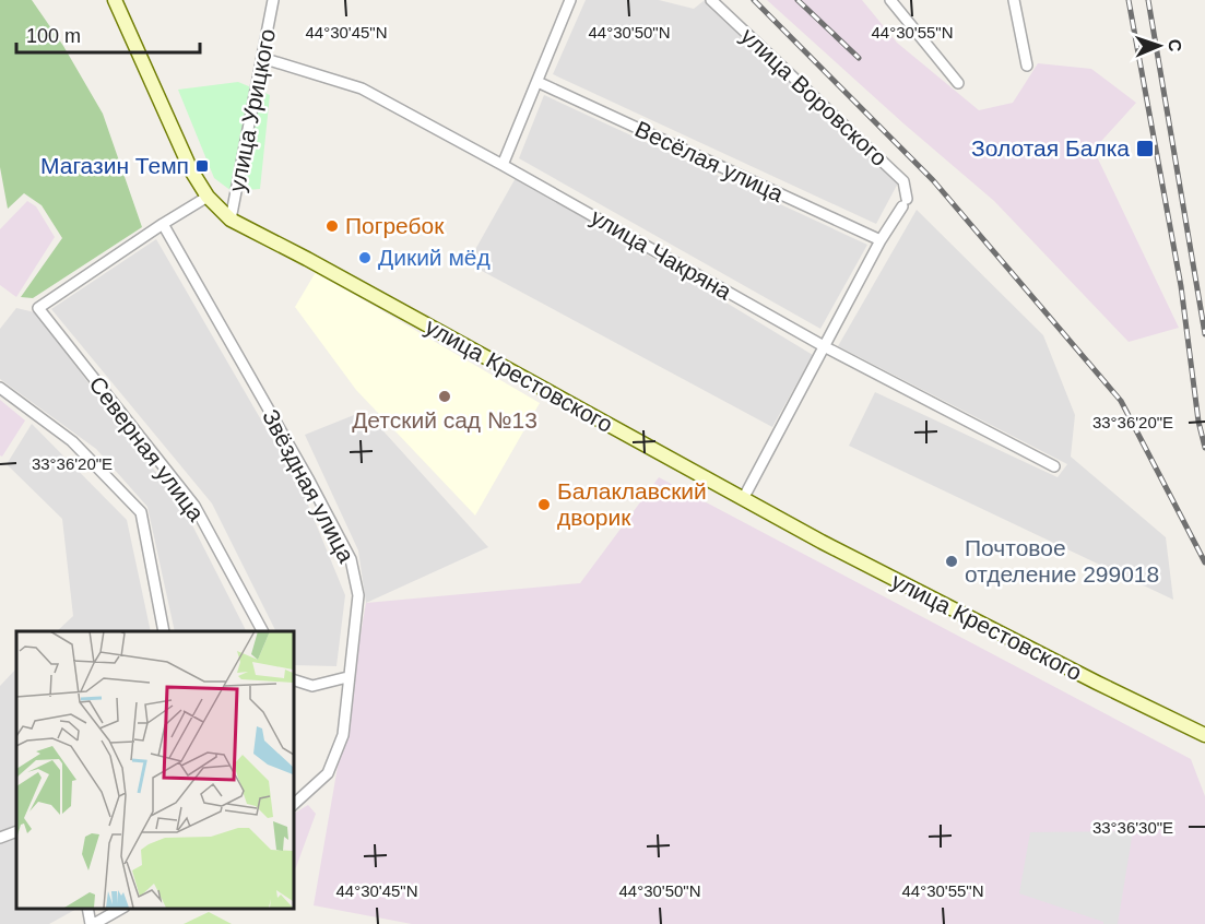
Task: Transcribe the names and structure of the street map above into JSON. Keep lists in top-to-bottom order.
{
  "streets": {
    "main road": ["улица Крестовского"],
    "street": [
      "улица Воровского",
      "улица Урицкого",
      "Весёлая улица",
      "улица Чакряна",
      "Северная улица",
      "Звёздная улица"
    ]
  },
  "crossings": [
    ["улица Воровского", "Весёлая улица"],
    ["улица Урицкого", "улица Чакряна"],
    ["улица Урицкого", "улица Крестовского"],
    ["Северная улица", "Звёздная улица"]
  ],
  "places": {
    "transit": ["Золотая Балка", "Магазин Темп"],
    "other": [
      "Погребок",
      "Дикий мёд",
      "Детский сад №13",
      "Балаклавский дворик",
      "Почтовое отделение 299018"
    ]
  },
  "scale_bar": "100 m",
  "north": "right",
  "coordinates": [
    "44°30'45\"N",
    "44°30'50\"N",
    "44°30'55\"N",
    "33°36'20\"E",
    "33°36'30\"E"
  ]
}
